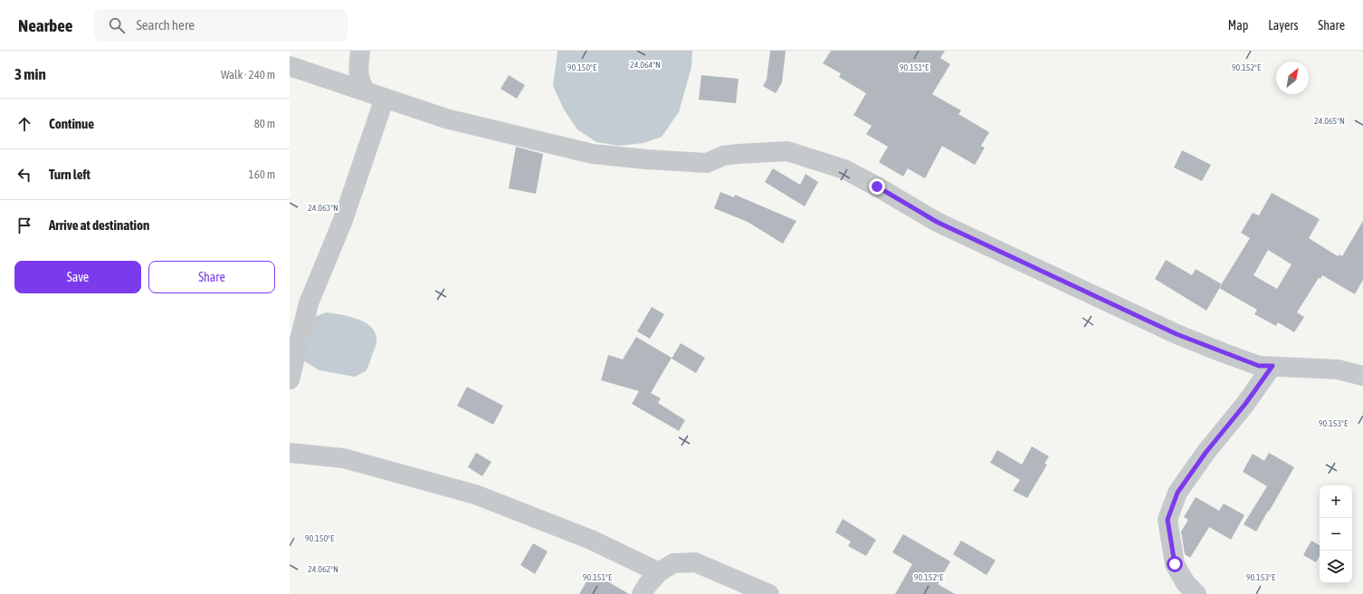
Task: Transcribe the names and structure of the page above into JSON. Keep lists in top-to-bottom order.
{
  "north": "top right",
  "page": {
    "header": "Nearbee",
    "search": "Search here",
    "nav": ["Map", "Layers", "Share"],
    "heading": ["3 min", "Walk · 240 m"],
    "list": [
      ["Continue", "80 m"],
      ["Turn left", "160 m"],
      "Arrive at destination"
    ],
    "buttons": ["Save", "Share"],
    "map_buttons": ["+", "−"]
  },
  "coordinates": [
    "24.064°N",
    "90.150°E",
    "90.151°E",
    "90.152°E",
    "24.065°N",
    "24.063°N",
    "90.153°E",
    "24.062°N"
  ]
}
